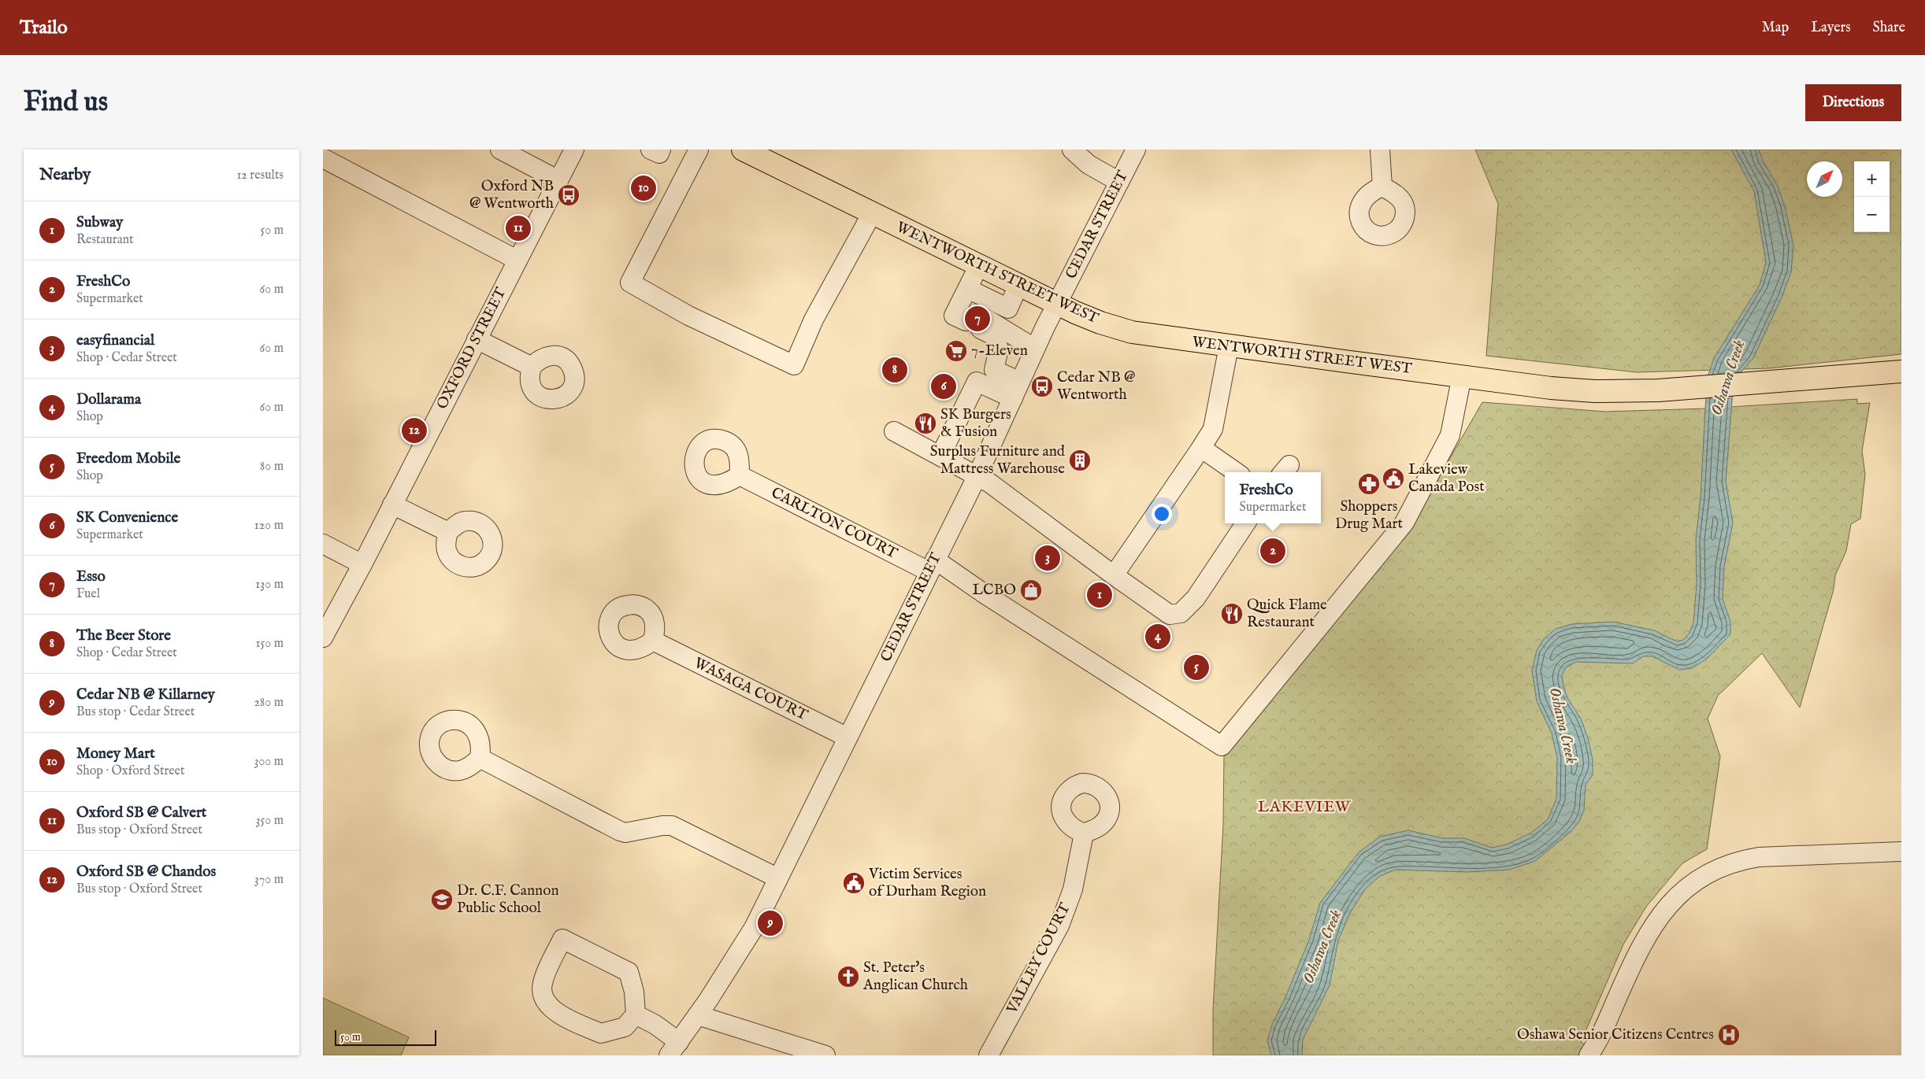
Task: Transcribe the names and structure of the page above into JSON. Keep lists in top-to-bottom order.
{
  "streets": {
    "main road": ["WENTWORTH STREET WEST"],
    "street": [
      "CEDAR STREET",
      "OXFORD STREET",
      "CARLTON COURT",
      "WASAGA COURT",
      "VALLEY COURT"
    ]
  },
  "crossings": [
    ["CEDAR STREET", "WENTWORTH STREET WEST"],
    ["CEDAR STREET", "CARLTON COURT"],
    ["CEDAR STREET", "WASAGA COURT"],
    ["WENTWORTH STREET WEST", "CARLTON COURT"]
  ],
  "districts": ["LAKEVIEW"],
  "water": ["Oshawa Creek"],
  "places": {
    "bus stop": ["Oxford NB @ Wentworth", "Cedar NB @ Wentworth"],
    "supermarket": ["7-Eleven"],
    "restaurant": ["SK Burgers & Fusion", "Quick Flame Restaurant"],
    "building": ["Surplus Furniture and Mattress Warehouse"],
    "public building": ["Lakeview Canada Post", "Victim Services of Durham Region"],
    "pharmacy": ["Shoppers Drug Mart"],
    "shop": ["LCBO"],
    "school or university": ["Dr. C.F. Cannon Public School"],
    "church": ["St. Peter's Anglican Church"],
    "hospital": ["Oshawa Senior Citizens Centres"]
  },
  "scale_bar": "50 m",
  "north": "top right",
  "page": {
    "header": "Trailo",
    "nav": ["Map", "Layers", "Share"],
    "buttons": "Directions",
    "title": "Find us",
    "heading": ["Nearby", "12 results"],
    "map_buttons": ["+", "−"],
    "pins": [
      "10",
      "11",
      "7",
      "8",
      "6",
      "12",
      "2",
      "3",
      "1",
      "4",
      "5",
      "9"
    ],
    "list": [
      {
        "mark": "1",
        "name": "Subway",
        "note": "Restaurant",
        "value": "50 m"
      },
      {
        "mark": "2",
        "name": "FreshCo",
        "note": "Supermarket",
        "value": "60 m"
      },
      {
        "mark": "3",
        "name": "easyfinancial",
        "note": "Shop · Cedar Street",
        "value": "60 m"
      },
      {
        "mark": "4",
        "name": "Dollarama",
        "note": "Shop",
        "value": "60 m"
      },
      {
        "mark": "5",
        "name": "Freedom Mobile",
        "note": "Shop",
        "value": "80 m"
      },
      {
        "mark": "6",
        "name": "SK Convenience",
        "note": "Supermarket",
        "value": "120 m"
      },
      {
        "mark": "7",
        "name": "Esso",
        "note": "Fuel",
        "value": "130 m"
      },
      {
        "mark": "8",
        "name": "The Beer Store",
        "note": "Shop · Cedar Street",
        "value": "150 m"
      },
      {
        "mark": "9",
        "name": "Cedar NB @ Killarney",
        "note": "Bus stop · Cedar Street",
        "value": "280 m"
      },
      {
        "mark": "10",
        "name": "Money Mart",
        "note": "Shop · Oxford Street",
        "value": "300 m"
      },
      {
        "mark": "11",
        "name": "Oxford SB @ Calvert",
        "note": "Bus stop · Oxford Street",
        "value": "350 m"
      },
      {
        "mark": "12",
        "name": "Oxford SB @ Chandos",
        "note": "Bus stop · Oxford Street",
        "value": "370 m"
      }
    ],
    "popup": ["FreshCo", "Supermarket"],
    "scale": "50 m"
  }
}
